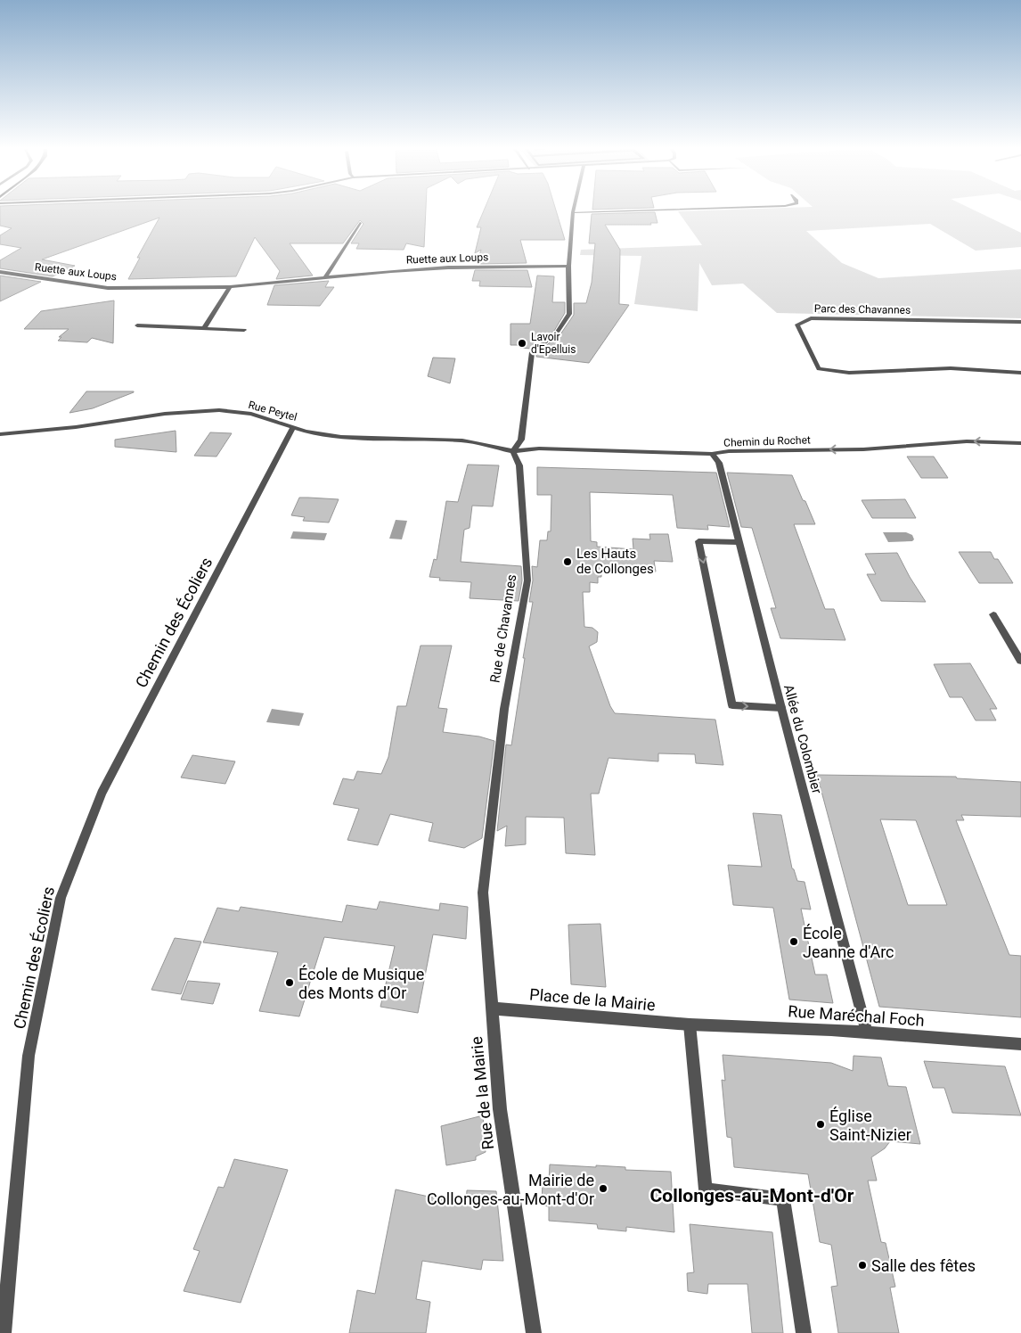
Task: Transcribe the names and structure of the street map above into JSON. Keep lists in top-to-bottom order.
{
  "streets": {
    "street": [
      "Ruette aux Loups",
      "Parc des Chavannes",
      "Rue Peytel",
      "Chemin du Rochet",
      "Chemin des Écoliers",
      "Rue de Chavannes",
      "Allée du Colombier",
      "Place de la Mairie",
      "Rue Maréchal Foch",
      "Rue de la Mairie"
    ]
  },
  "crossings": [
    ["Rue Peytel", "Chemin du Rochet"],
    ["Rue Peytel", "Chemin des Écoliers"],
    ["Rue Peytel", "Rue de Chavannes"],
    ["Chemin du Rochet", "Rue de Chavannes"],
    ["Chemin du Rochet", "Allée du Colombier"],
    ["Rue de Chavannes", "Place de la Mairie"],
    ["Rue de Chavannes", "Rue de la Mairie"],
    ["Allée du Colombier", "Rue Maréchal Foch"],
    ["Place de la Mairie", "Rue Maréchal Foch"],
    ["Place de la Mairie", "Rue de la Mairie"]
  ],
  "one_way": ["Chemin du Rochet"],
  "districts": ["Collonges-au-Mont-d'Or"],
  "places": [
    "Lavoir d'Epelluis",
    "Les Hauts de Collonges",
    "École Jeanne d'Arc",
    "École de Musique des Monts d’Or",
    "Église Saint-Nizier",
    "Mairie de Collonges-au-Mont-d'Or",
    "Salle des fêtes"
  ]
}
